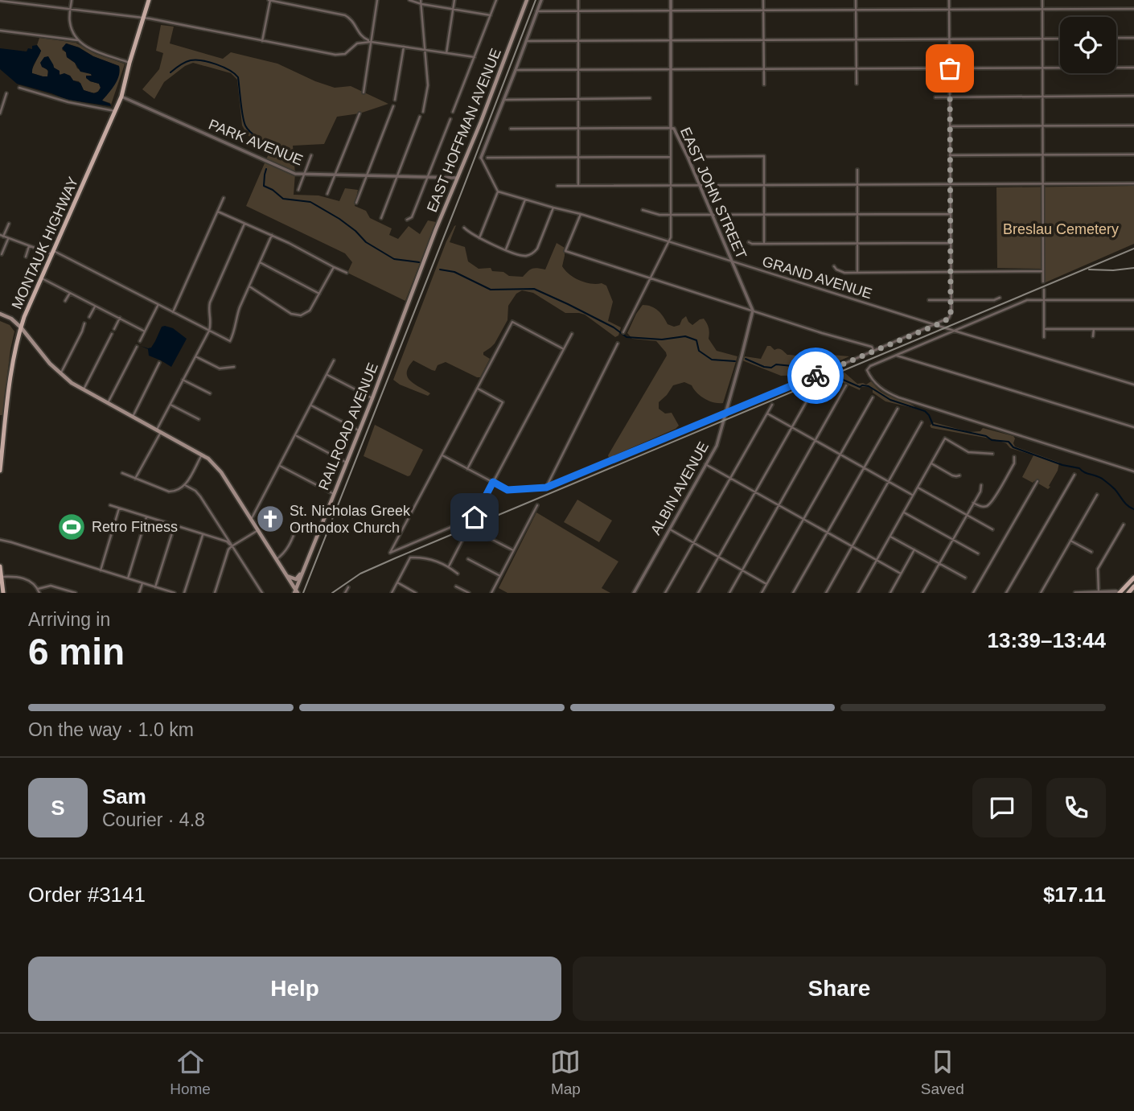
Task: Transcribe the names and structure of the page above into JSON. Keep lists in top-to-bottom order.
{
  "streets": {
    "main road": ["EAST HOFFMAN AVENUE", "MONTAUK HIGHWAY", "RAILROAD AVENUE"],
    "street": [
      "PARK AVENUE",
      "EAST JOHN STREET",
      "GRAND AVENUE",
      "ALBIN AVENUE"
    ]
  },
  "crossings": [
    ["EAST HOFFMAN AVENUE", "PARK AVENUE"],
    ["EAST HOFFMAN AVENUE", "RAILROAD AVENUE"],
    ["PARK AVENUE", "MONTAUK HIGHWAY"],
    ["EAST JOHN STREET", "GRAND AVENUE"],
    ["EAST JOHN STREET", "ALBIN AVENUE"]
  ],
  "parks": ["Breslau Cemetery"],
  "places": {
    "church": ["St. Nicholas Greek Orthodox Church"],
    "sports": ["Retro Fitness"]
  },
  "page": {
    "heading": ["6 min", "Arriving in", "13:39–13:44"],
    "panel": [
      "Sam",
      "Courier · 4.8",
      "Order #3141",
      "$17.11"
    ],
    "bar": "On the way · 1.0 km",
    "round": "S",
    "buttons": ["Help", "Share"],
    "tabs": ["Home", "Map", "Saved"]
  }
}
